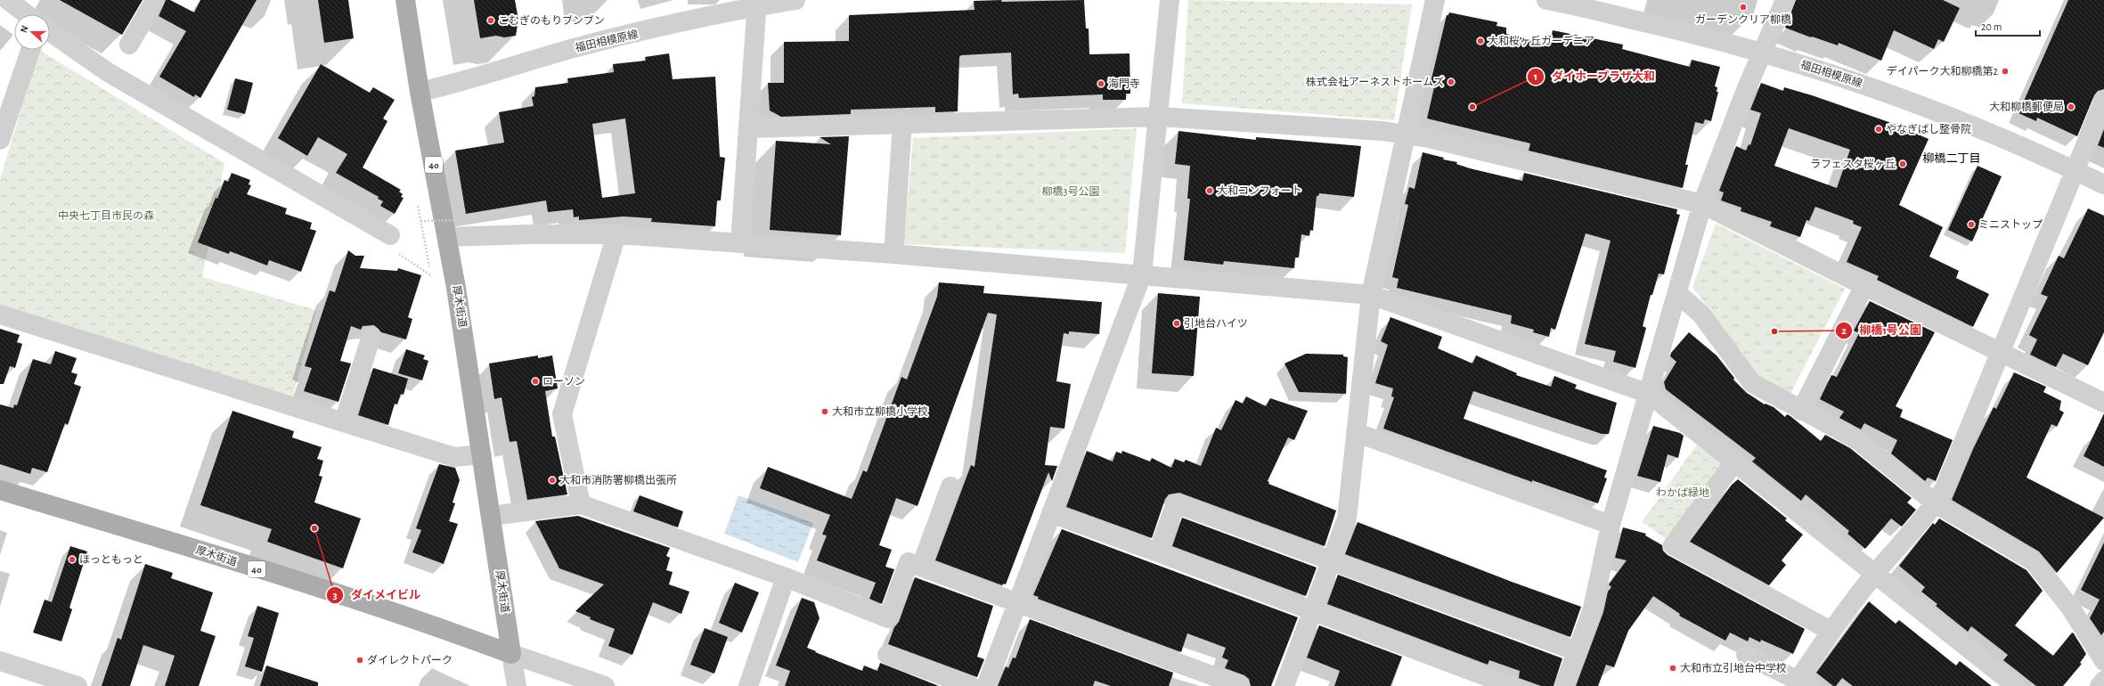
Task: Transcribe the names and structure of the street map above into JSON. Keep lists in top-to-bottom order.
{
  "streets": {
    "main road": ["40", "厚木街道"],
    "street": ["福田相模原線"]
  },
  "crossings": [
    ["福田相模原線", "厚木街道"]
  ],
  "districts": ["柳橋二丁目"],
  "parks": ["柳橋3号公園", "中央七丁目市民の森", "わかば緑地"],
  "places": [
    "ガーデンクリア柳橋",
    "こむぎのもりブンブン",
    "大和桜ヶ丘ガーデニア",
    "デイパーク大和柳橋第2",
    "株式会社アーネストホームズ",
    "海門寺",
    "ダイホープラザ大和",
    "大和柳橋郵便局",
    "やなぎばし整骨院",
    "ラフェスタ桜ヶ丘",
    "大和コンフォート",
    "ミニストップ",
    "引地台ハイツ",
    "柳橋1号公園",
    "ローソン",
    "大和市立柳橋小学校",
    "大和市消防署柳橋出張所",
    "ダイメイビル",
    "ほっともっと",
    "ダイレクトパーク",
    "大和市立引地台中学校"
  ],
  "scale_bar": "20 m",
  "north": "left"
}
